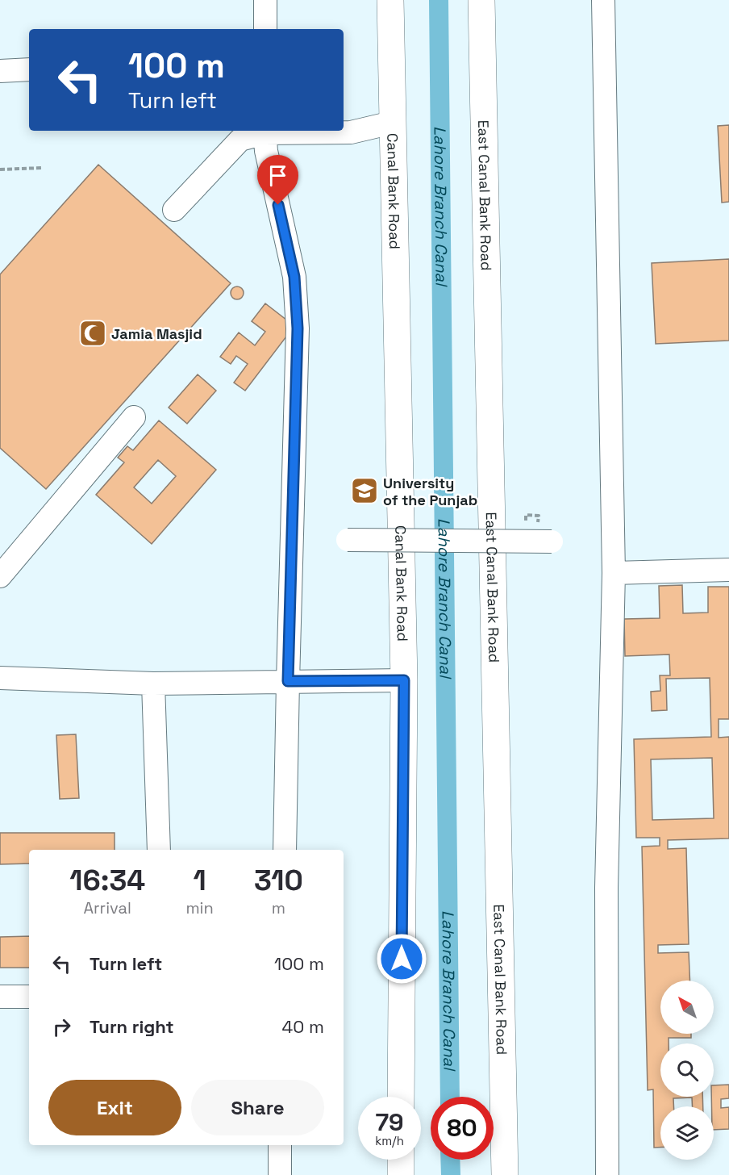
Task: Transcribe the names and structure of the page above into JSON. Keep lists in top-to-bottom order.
{
  "streets": {
    "highway": ["Canal Bank Road", "East Canal Bank Road"]
  },
  "water": ["Lahore Branch Canal"],
  "places": {
    "mosque": ["Jamia Masjid"],
    "school or university": ["University of the Punjab"]
  },
  "north": "top left",
  "page": {
    "turn": ["100 m", "Turn left"],
    "eta": [
      "16:34",
      "Arrival",
      "1",
      "min",
      "310",
      "m"
    ],
    "list": [
      {
        "name": "Turn left",
        "value": "100 m"
      },
      {
        "name": "Turn right",
        "value": "40 m"
      }
    ],
    "buttons": ["Exit", "Share"],
    "speed": "79 km/h",
    "limit": "80"
  }
}
